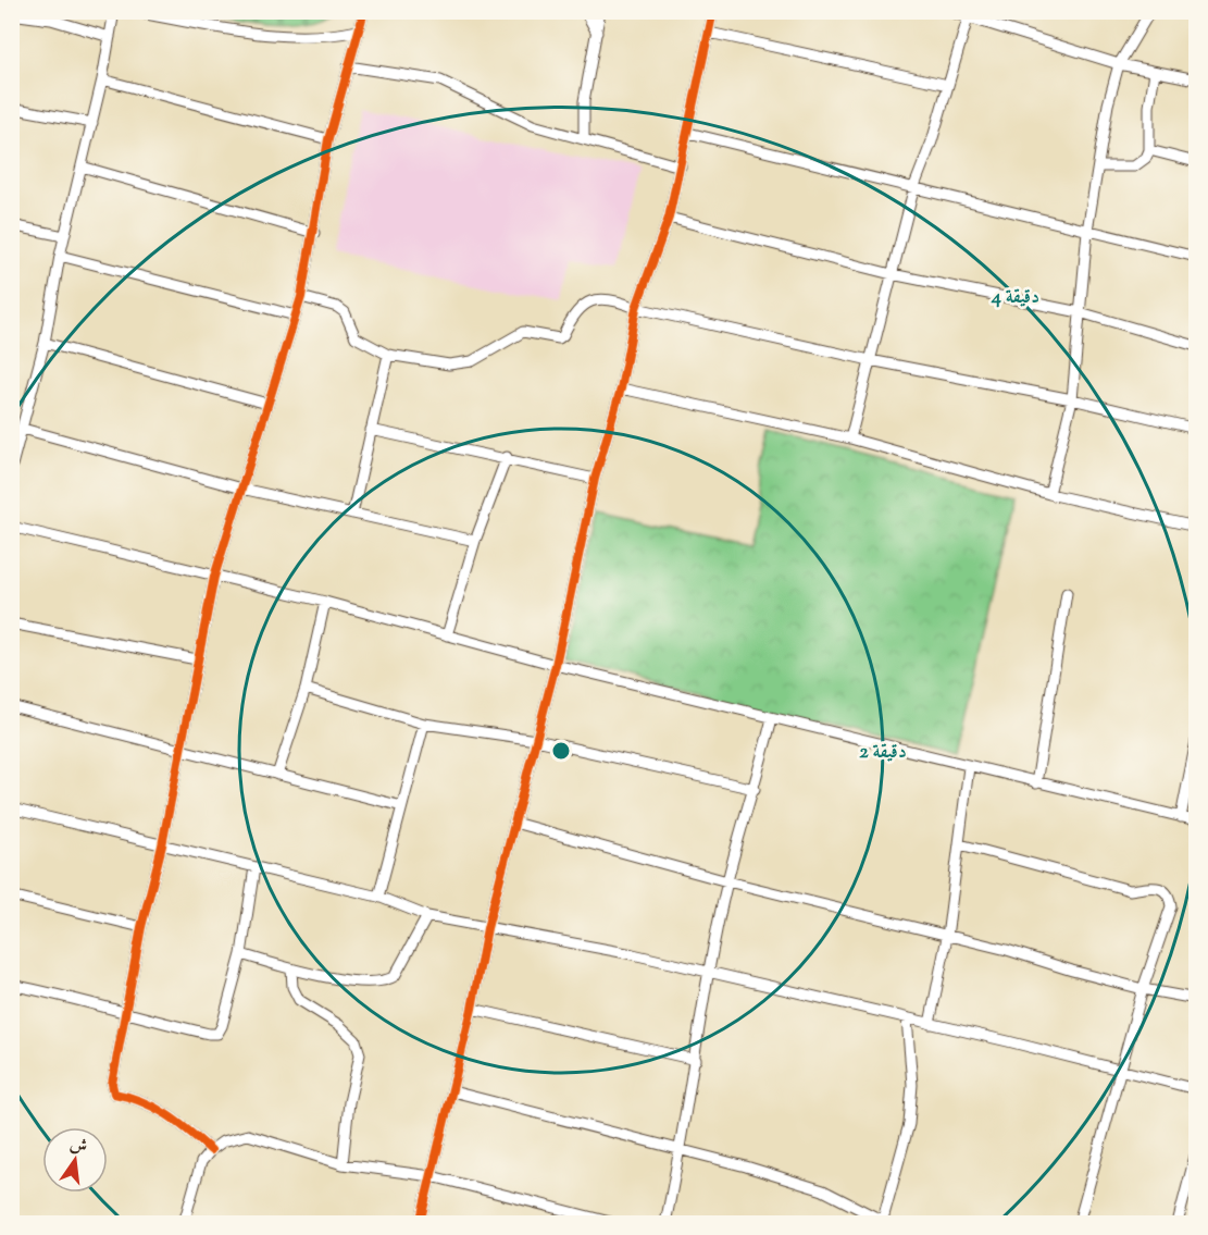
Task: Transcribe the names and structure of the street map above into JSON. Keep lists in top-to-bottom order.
{
  "north": "top",
  "rings": ["4 دقيقة", "2 دقيقة"]
}
